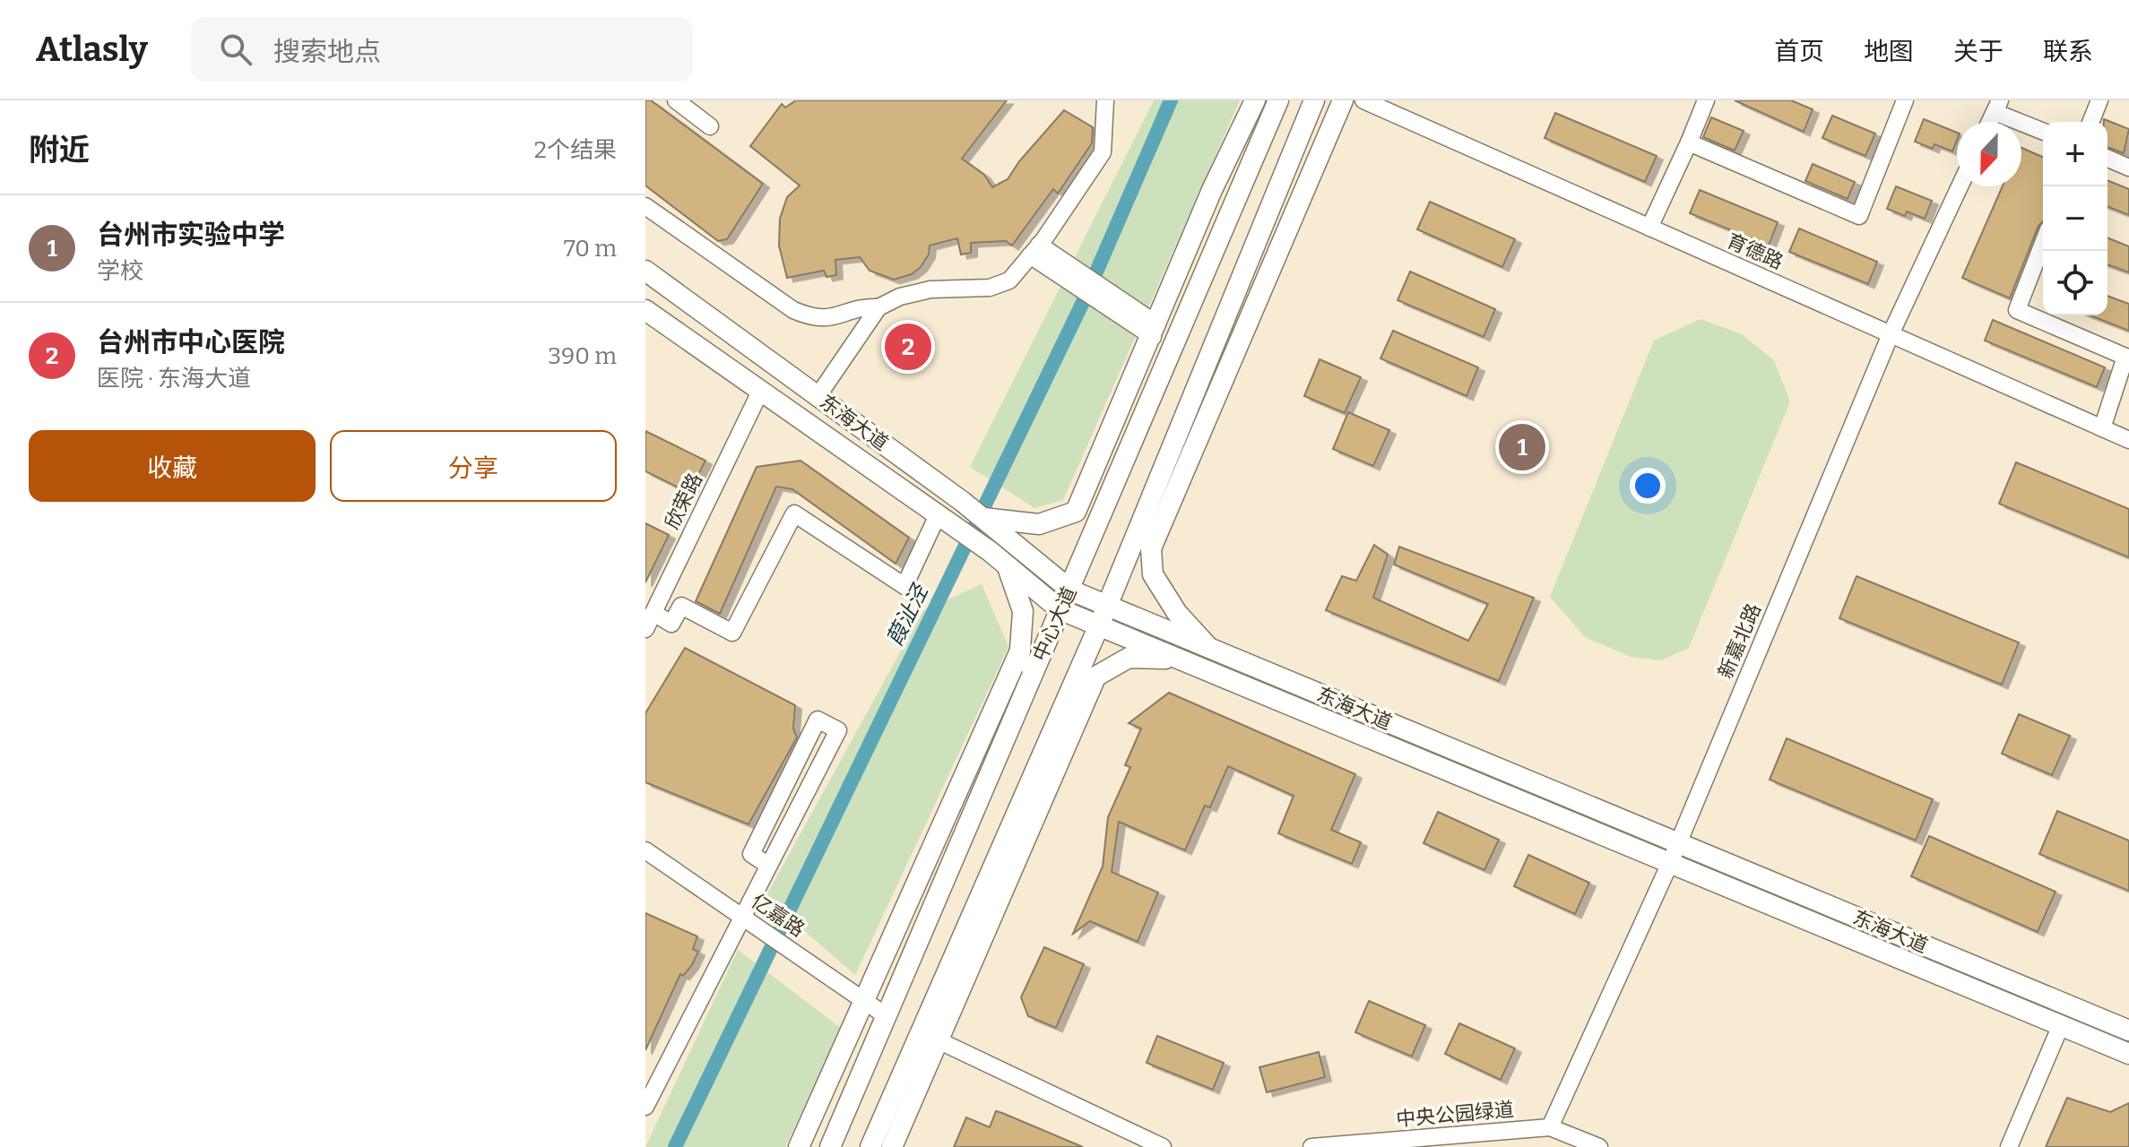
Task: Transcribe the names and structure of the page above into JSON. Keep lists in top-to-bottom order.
{
  "streets": {
    "main road": ["东海大道", "中心大道"],
    "street": [
      "育德路",
      "欣荣路",
      "新嘉北路",
      "亿嘉路",
      "中央公园绿道"
    ]
  },
  "crossings": [
    ["育德路", "新嘉北路"],
    ["东海大道", "欣荣路"],
    ["东海大道", "中心大道"],
    ["东海大道", "新嘉北路"],
    ["中心大道", "亿嘉路"],
    ["新嘉北路", "中央公园绿道"]
  ],
  "water": ["葭沚泾"],
  "north": "bottom",
  "page": {
    "header": "Atlasly",
    "search": "搜索地点",
    "nav": [
      "首页",
      "地图",
      "关于",
      "联系"
    ],
    "heading": ["附近", "2个结果"],
    "map_buttons": ["+", "−"],
    "list": [
      {
        "mark": "1",
        "name": "台州市实验中学",
        "note": "学校",
        "value": "70 m"
      },
      {
        "mark": "2",
        "name": "台州市中心医院",
        "note": "医院 · 东海大道",
        "value": "390 m"
      }
    ],
    "pins": ["2", "1"],
    "buttons": ["收藏", "分享"]
  }
}
